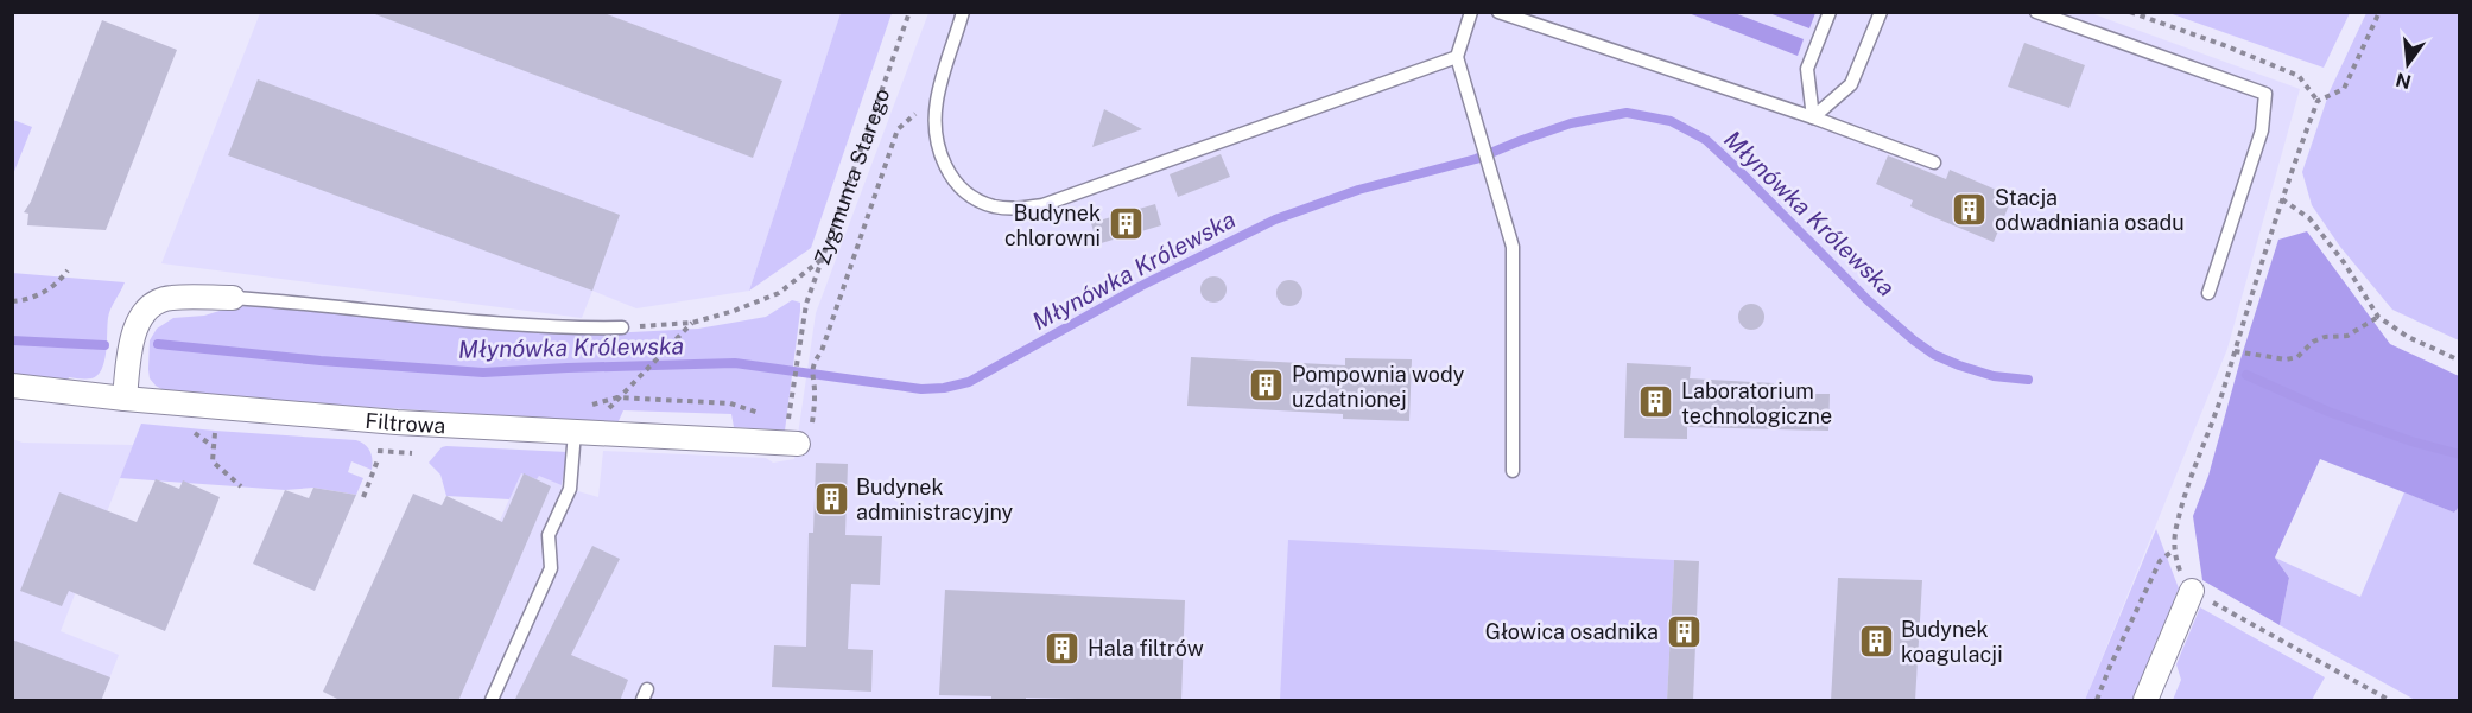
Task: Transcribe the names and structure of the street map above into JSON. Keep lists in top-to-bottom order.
{
  "streets": {
    "street": ["Filtrowa"],
    "path": ["Zygmunta Starego"]
  },
  "water": ["Młynówka Królewska"],
  "places": {
    "building": [
      "Stacja odwadniania osadu",
      "Budynek chlorowni",
      "Pompownia wody uzdatnionej",
      "Laboratorium technologiczne",
      "Budynek administracyjny",
      "Głowica osadnika",
      "Budynek koagulacji",
      "Hala filtrów"
    ]
  },
  "north": "bottom"
}
